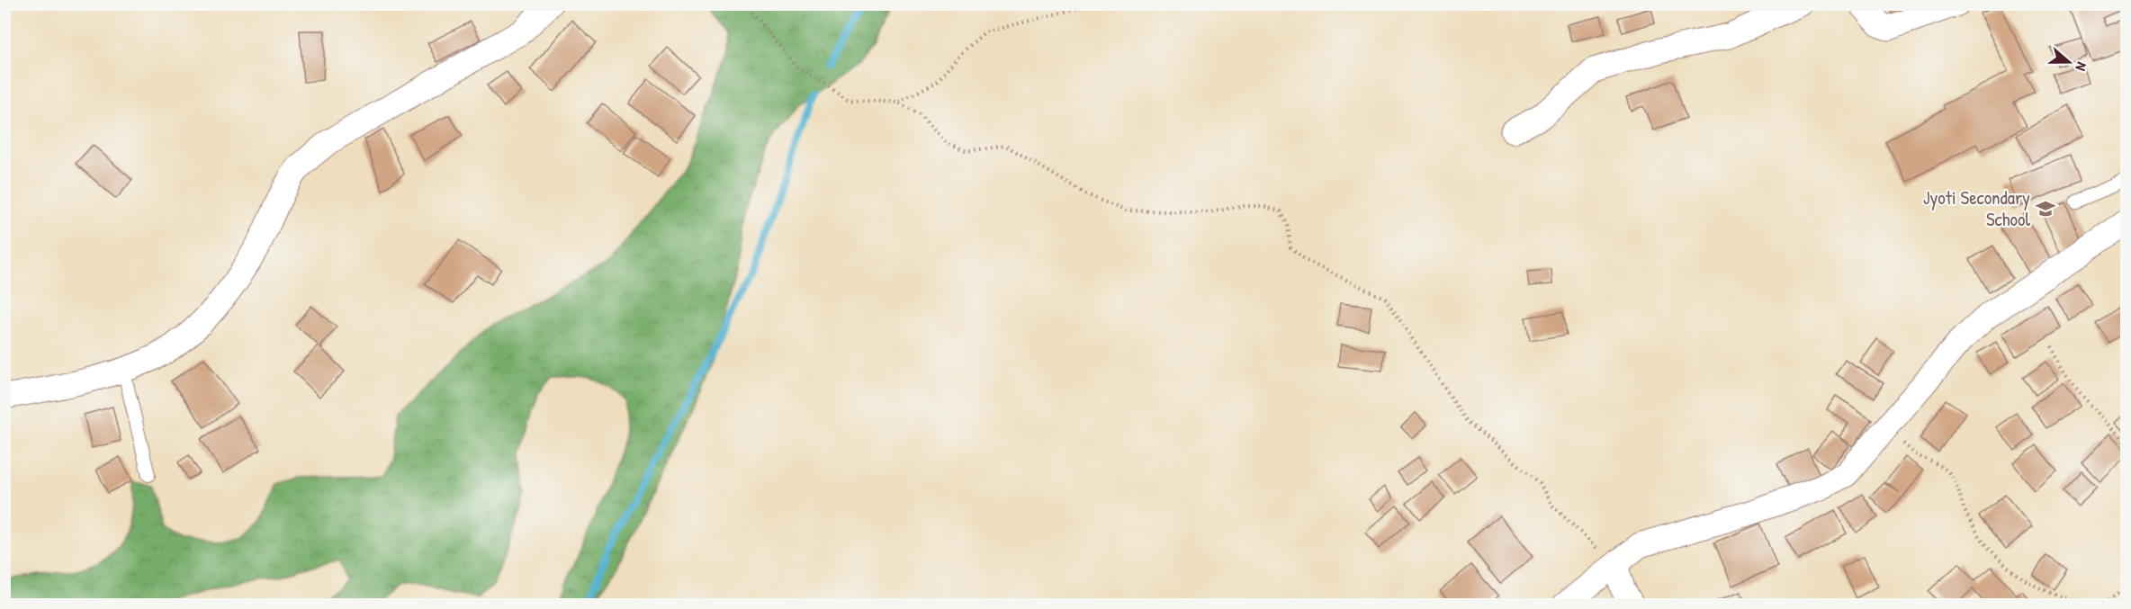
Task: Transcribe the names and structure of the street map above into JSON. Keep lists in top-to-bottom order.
{
  "places": {
    "school or university": ["Jyoti Secondary School"]
  },
  "north": "right"
}
